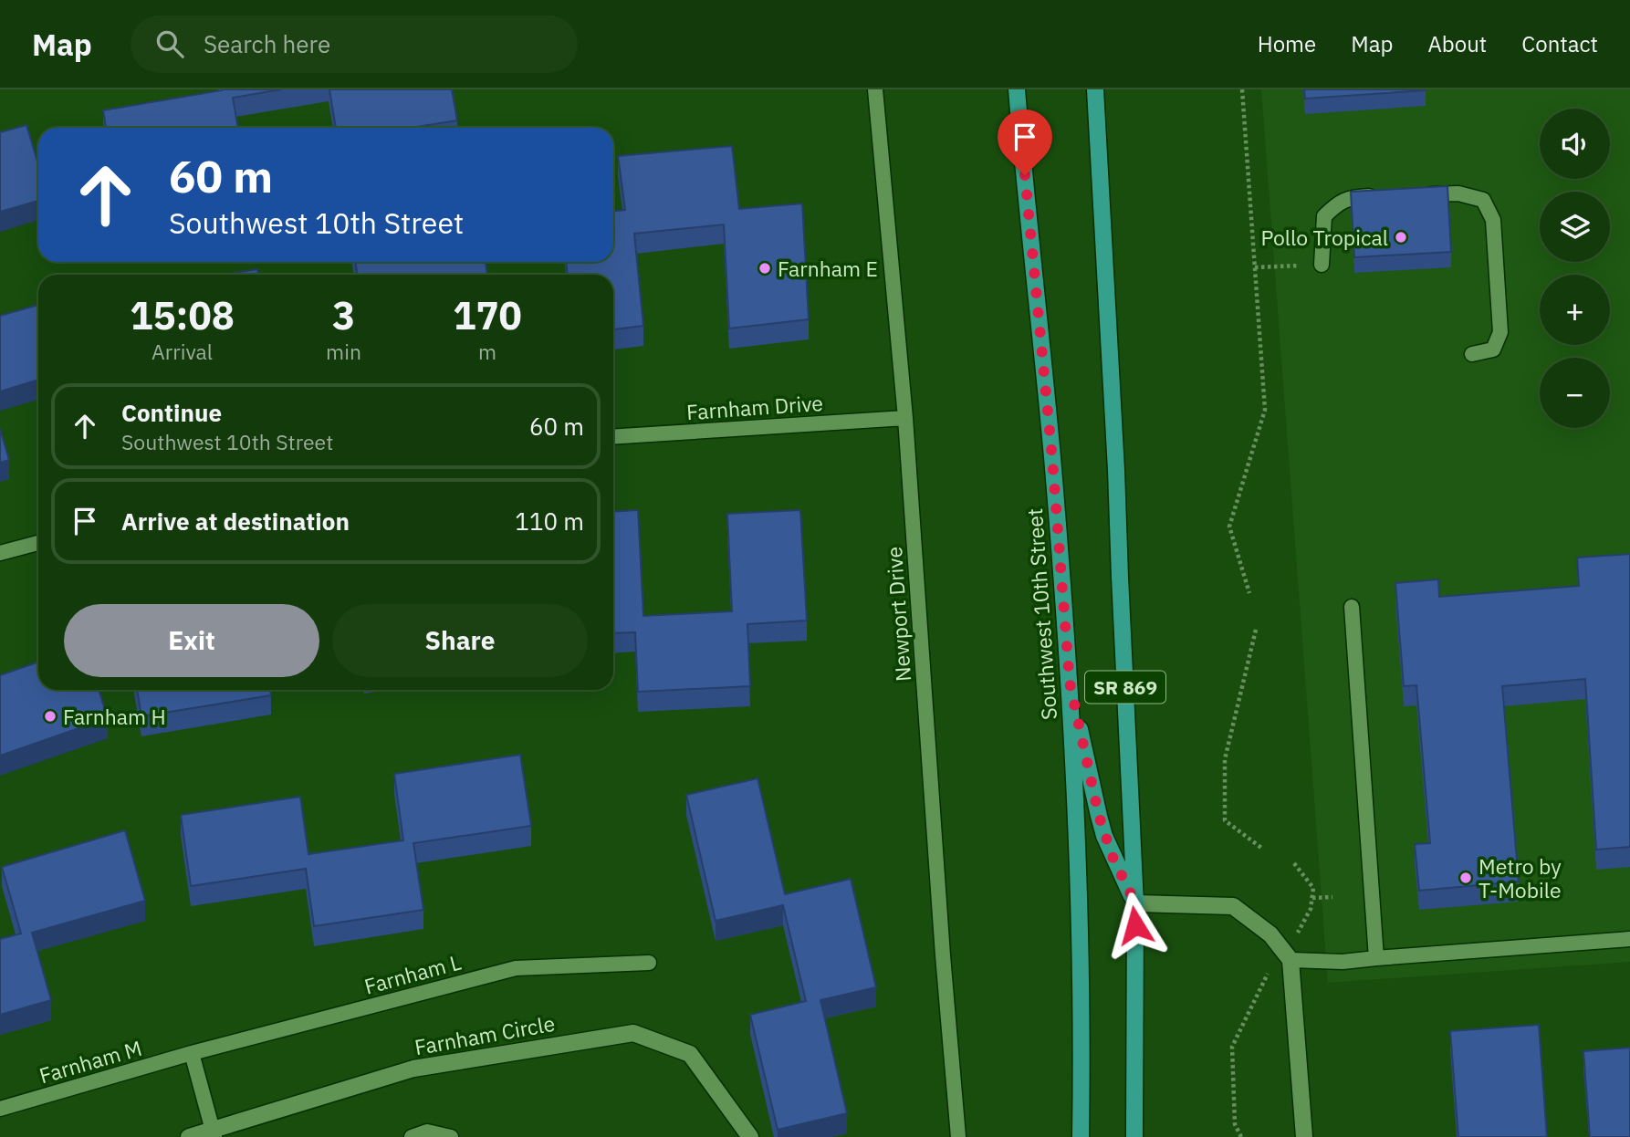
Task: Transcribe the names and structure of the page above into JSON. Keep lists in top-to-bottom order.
{
  "streets": {
    "main road": ["Southwest 10th Street", "SR 869"],
    "street": ["Farnham Circle"],
    "lane": [
      "Farnham Drive",
      "Newport Drive",
      "Farnham L",
      "Farnham M"
    ]
  },
  "crossings": [
    ["Farnham Drive", "Newport Drive"],
    ["Farnham L", "Farnham M"]
  ],
  "places": [
    "Pollo Tropical",
    "Farnham E",
    "Farnham H",
    "Metro by T-Mobile"
  ],
  "page": {
    "header": "Map",
    "search": "Search here",
    "nav": [
      "Home",
      "Map",
      "About",
      "Contact"
    ],
    "map_buttons": ["+", "−"],
    "turn": ["60 m", "Southwest 10th Street"],
    "eta": [
      "15:08",
      "Arrival",
      "3",
      "min",
      "170",
      "m"
    ],
    "list": [
      {
        "name": "Continue",
        "note": "Southwest 10th Street",
        "value": "60 m"
      },
      {
        "name": "Arrive at destination",
        "value": "110 m"
      }
    ],
    "buttons": ["Exit", "Share"]
  }
}
